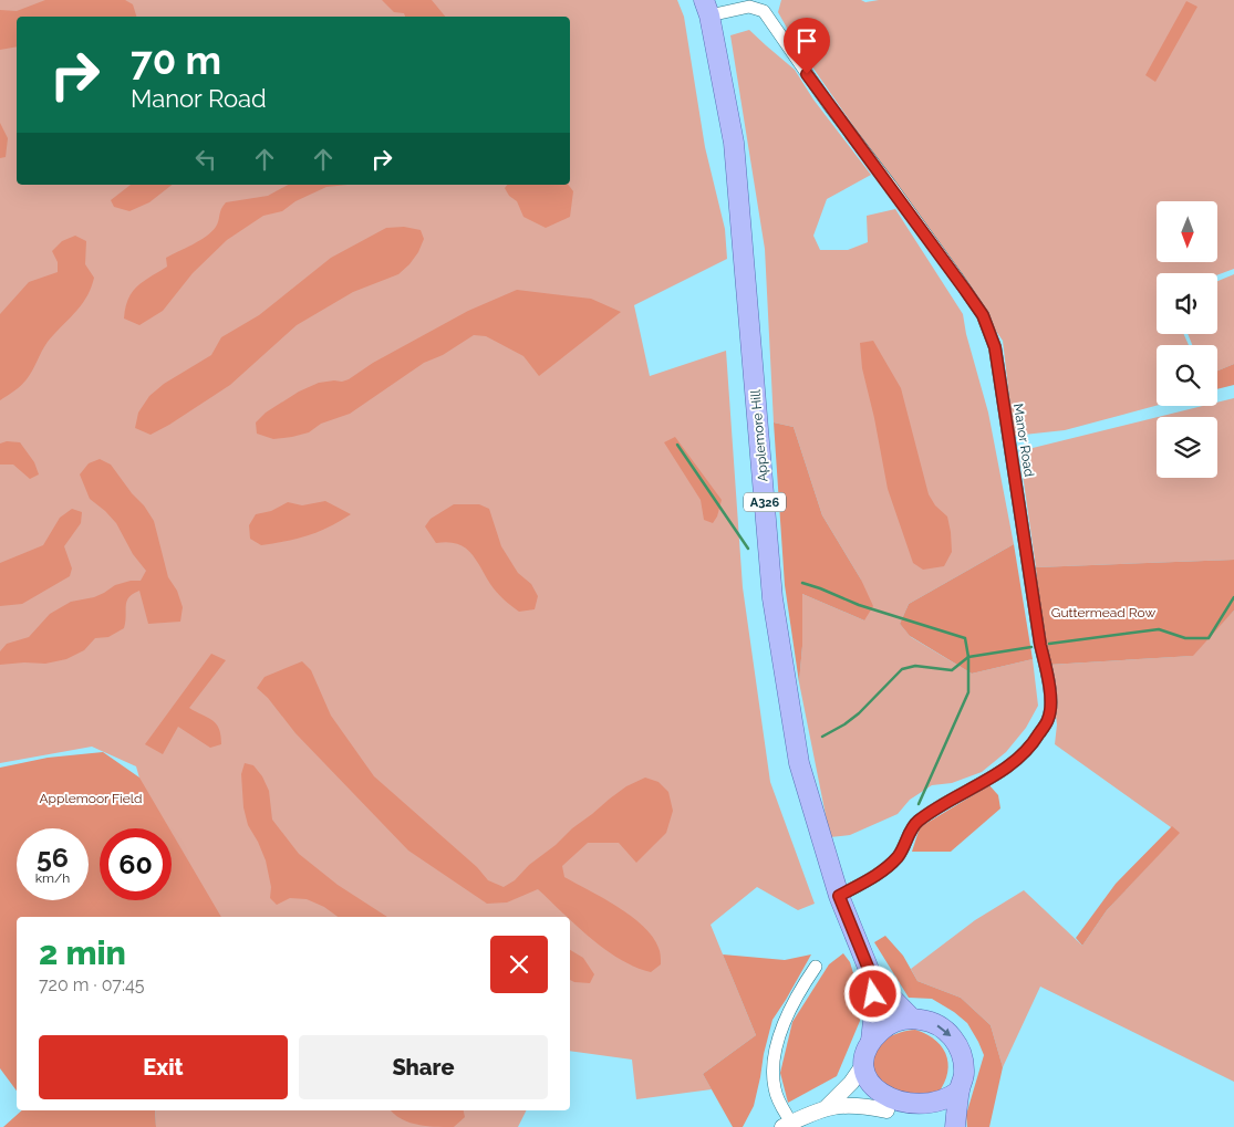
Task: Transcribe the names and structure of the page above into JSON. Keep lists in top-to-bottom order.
{
  "streets": {
    "main road": ["Applemore Hill", "A326"],
    "street": ["Manor Road"]
  },
  "crossings": [
    ["Applemore Hill", "Manor Road"]
  ],
  "parks": ["Guttermead Row", "Applemoor Field"],
  "north": "bottom",
  "page": {
    "turn": ["70 m", "Manor Road"],
    "speed": "56 km/h",
    "limit": "60",
    "heading": ["2 min", "720 m · 07:45"],
    "buttons": ["Exit", "Share"]
  }
}
